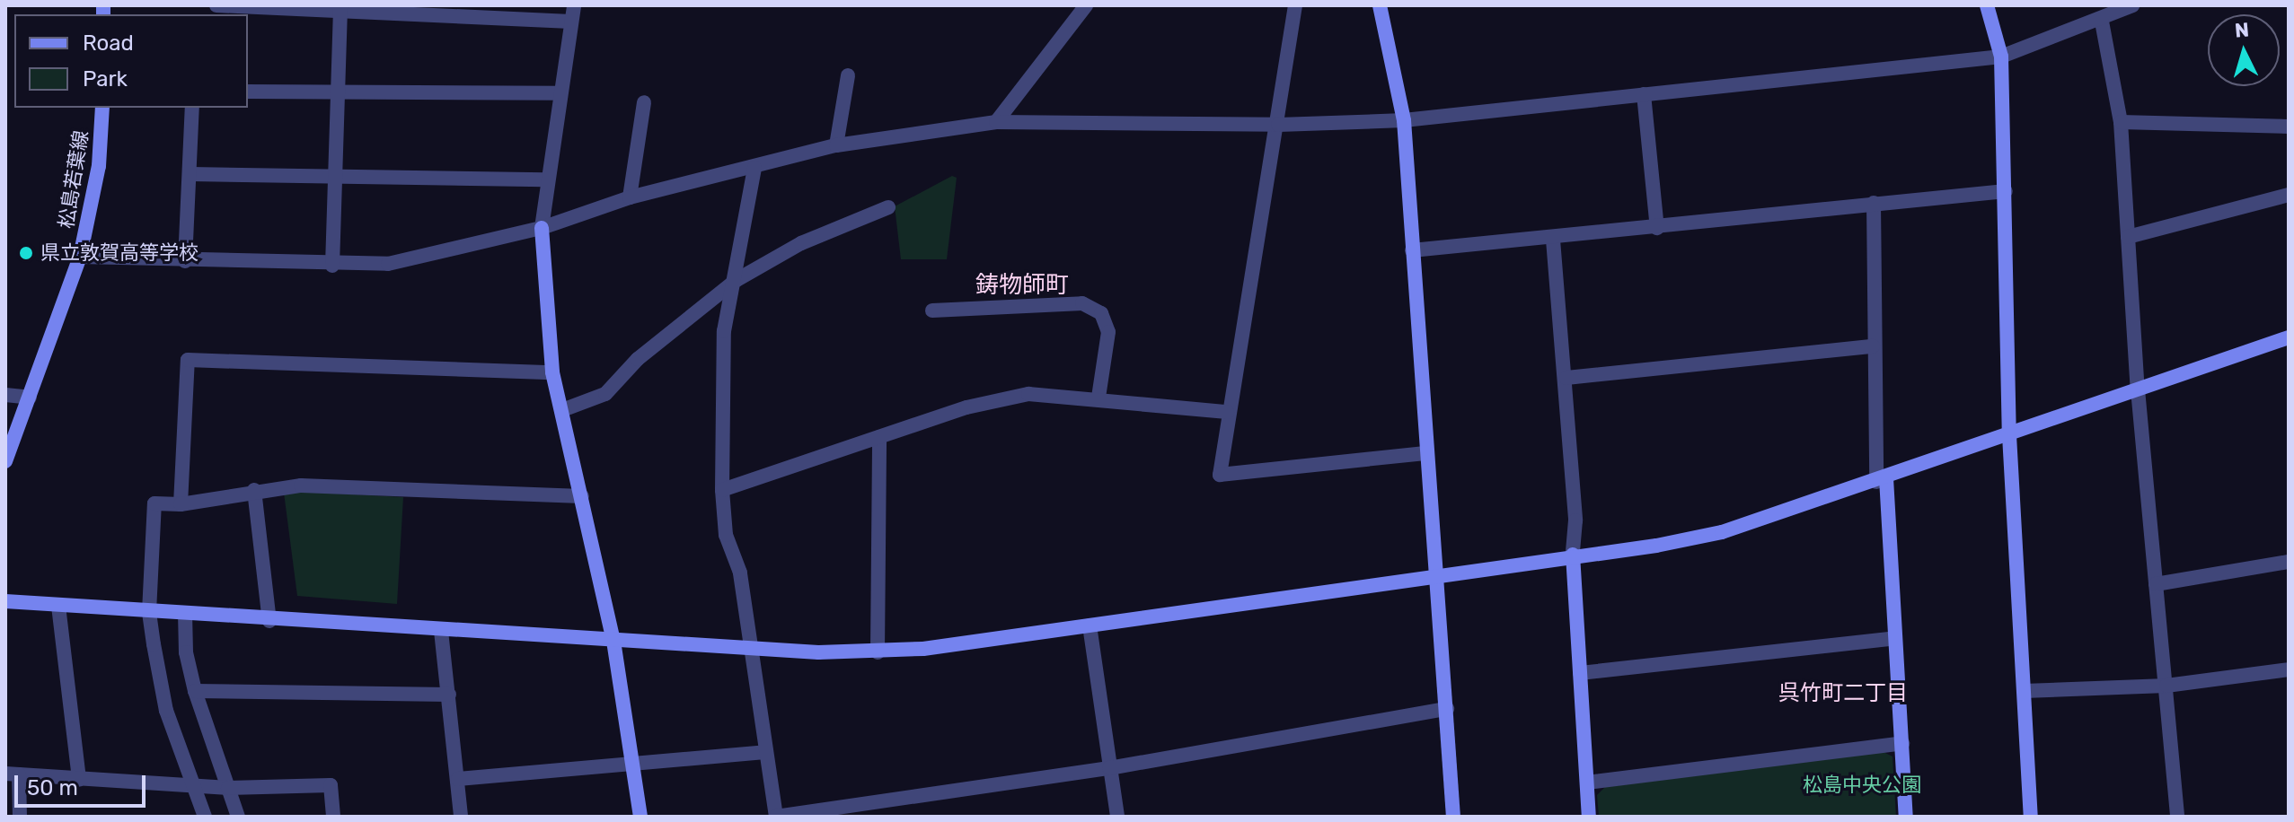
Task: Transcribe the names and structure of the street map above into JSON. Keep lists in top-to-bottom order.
{
  "streets": {
    "street": ["松島若葉線"]
  },
  "districts": ["鋳物師町", "呉竹町二丁目"],
  "parks": ["松島中央公園"],
  "places": ["県立敦賀高等学校"],
  "legend": ["Road", "Park"],
  "scale_bar": "50 m",
  "north": "top"
}
